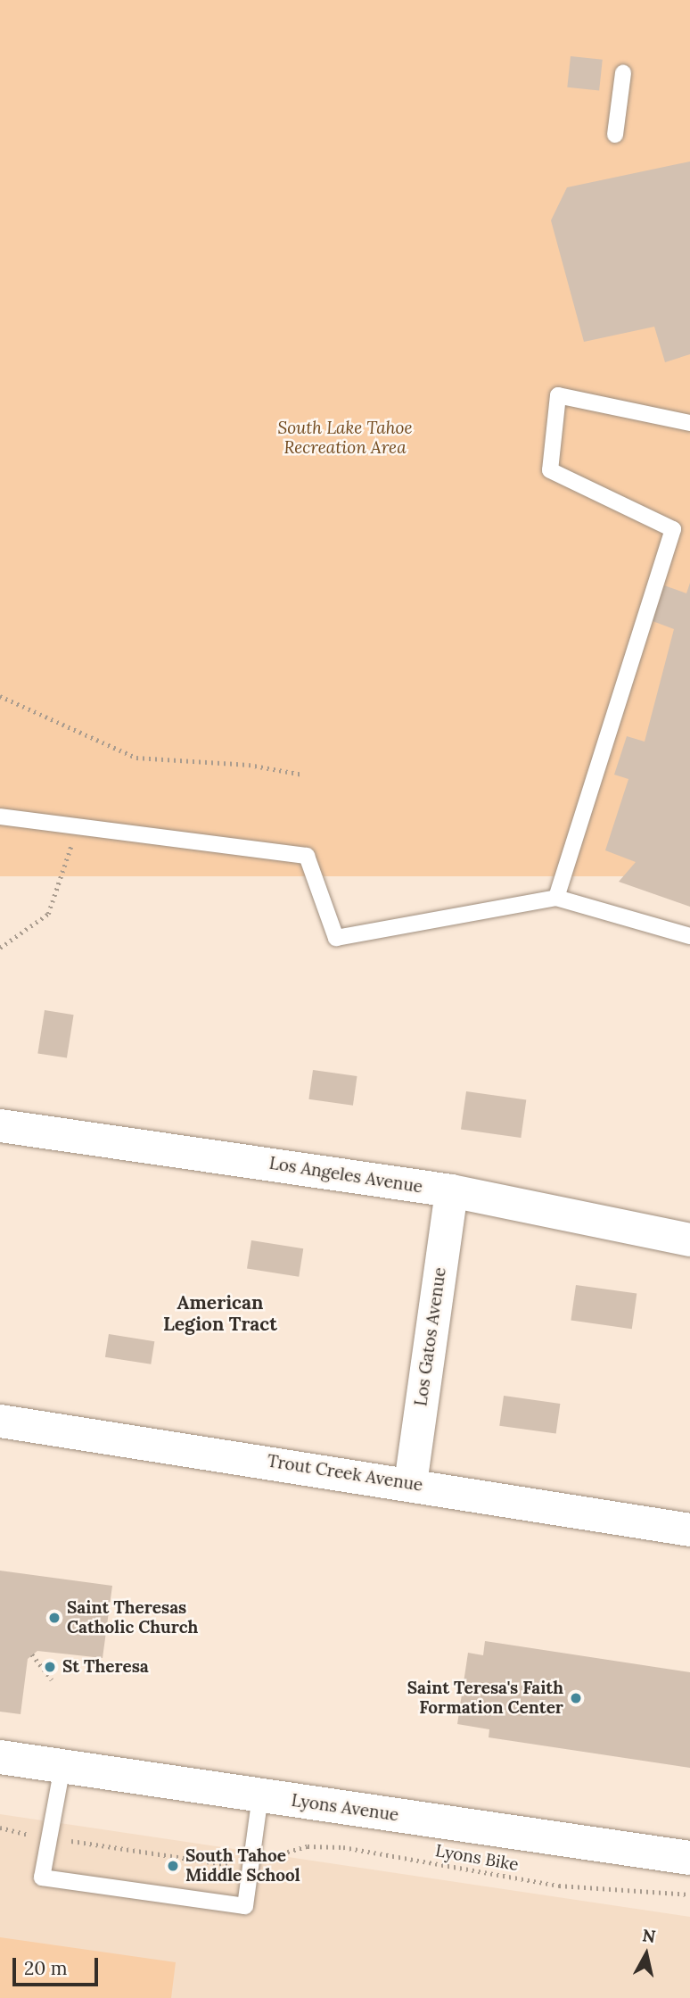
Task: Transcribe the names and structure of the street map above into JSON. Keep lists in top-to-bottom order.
{
  "streets": {
    "street": [
      "Los Angeles Avenue",
      "Los Gatos Avenue",
      "Trout Creek Avenue",
      "Lyons Avenue"
    ],
    "path": ["Lyons Bike"]
  },
  "crossings": [
    ["Los Angeles Avenue", "Los Gatos Avenue"],
    ["Los Gatos Avenue", "Trout Creek Avenue"]
  ],
  "districts": ["American Legion Tract"],
  "parks": ["South Lake Tahoe Recreation Area"],
  "places": [
    "Saint Theresas Catholic Church",
    "St Theresa",
    "Saint Teresa's Faith Formation Center",
    "South Tahoe Middle School"
  ],
  "scale_bar": "20 m",
  "north": "top"
}
